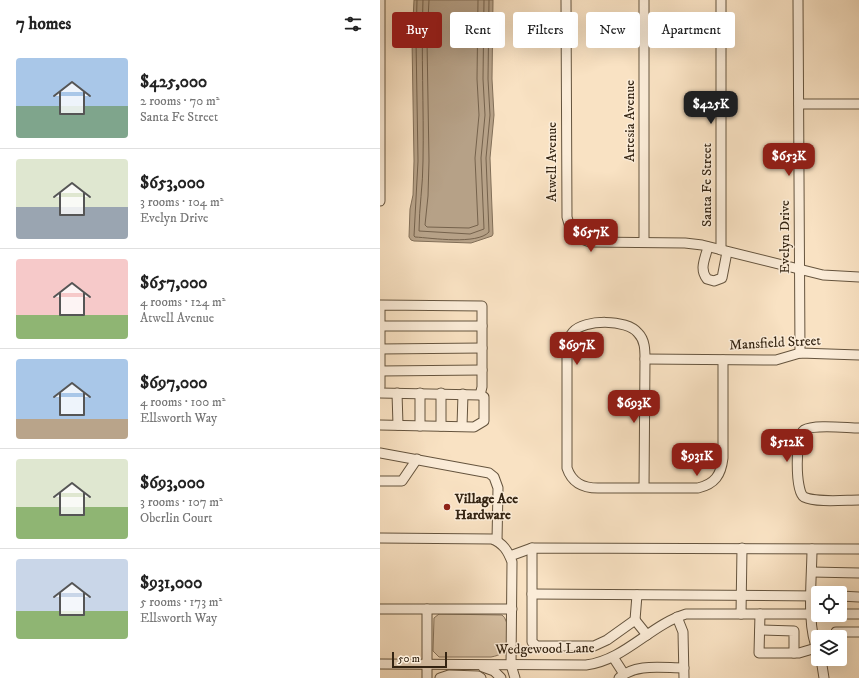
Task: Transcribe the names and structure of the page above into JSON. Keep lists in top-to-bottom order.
{
  "streets": {
    "street": [
      "Artesia Avenue",
      "Atwell Avenue",
      "Santa Fe Street",
      "Evelyn Drive",
      "Mansfield Street",
      "Wedgewood Lane"
    ]
  },
  "crossings": [
    ["Artesia Avenue", "Atwell Avenue"],
    ["Atwell Avenue", "Santa Fe Street"],
    ["Atwell Avenue", "Evelyn Drive"],
    ["Evelyn Drive", "Mansfield Street"]
  ],
  "places": ["Village Ace Hardware"],
  "scale_bar": "50 m",
  "page": {
    "heading": "7 homes",
    "chip": [
      "Buy",
      "Rent",
      "Filters",
      "New",
      "Apartment"
    ],
    "list": [
      {
        "name": "$425,000",
        "note": "2 rooms · 70 m² · Santa Fe Street"
      },
      {
        "name": "$653,000",
        "note": "3 rooms · 104 m² · Evelyn Drive"
      },
      {
        "name": "$657,000",
        "note": "4 rooms · 124 m² · Atwell Avenue"
      },
      {
        "name": "$697,000",
        "note": "4 rooms · 100 m² · Ellsworth Way"
      },
      {
        "name": "$693,000",
        "note": "3 rooms · 107 m² · Oberlin Court"
      },
      {
        "name": "$931,000",
        "note": "5 rooms · 173 m² · Ellsworth Way"
      }
    ],
    "price": [
      "$425K",
      "$653K",
      "$657K",
      "$697K",
      "$693K",
      "$512K",
      "$931K"
    ],
    "scale": "50 m"
  }
}
